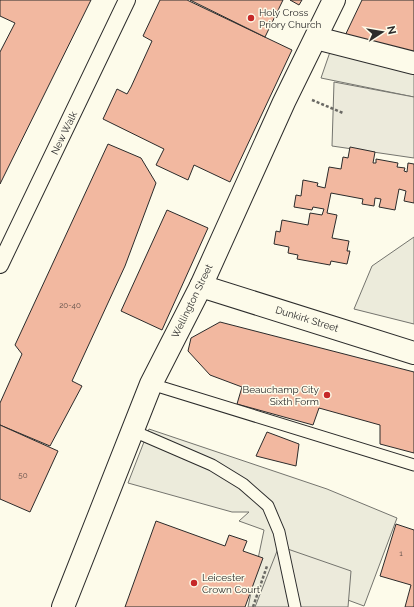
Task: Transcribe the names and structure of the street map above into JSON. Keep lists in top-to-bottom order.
{
  "streets": {
    "street": ["New Walk", "Wellington Street", "Dunkirk Street"]
  },
  "crossings": [
    ["Wellington Street", "Dunkirk Street"]
  ],
  "places": ["Holy Cross Priory Church", "Beauchamp City Sixth Form", "Leicester Crown Court"],
  "house_numbers": ["20-40", "50", "1"],
  "north": "right"
}
